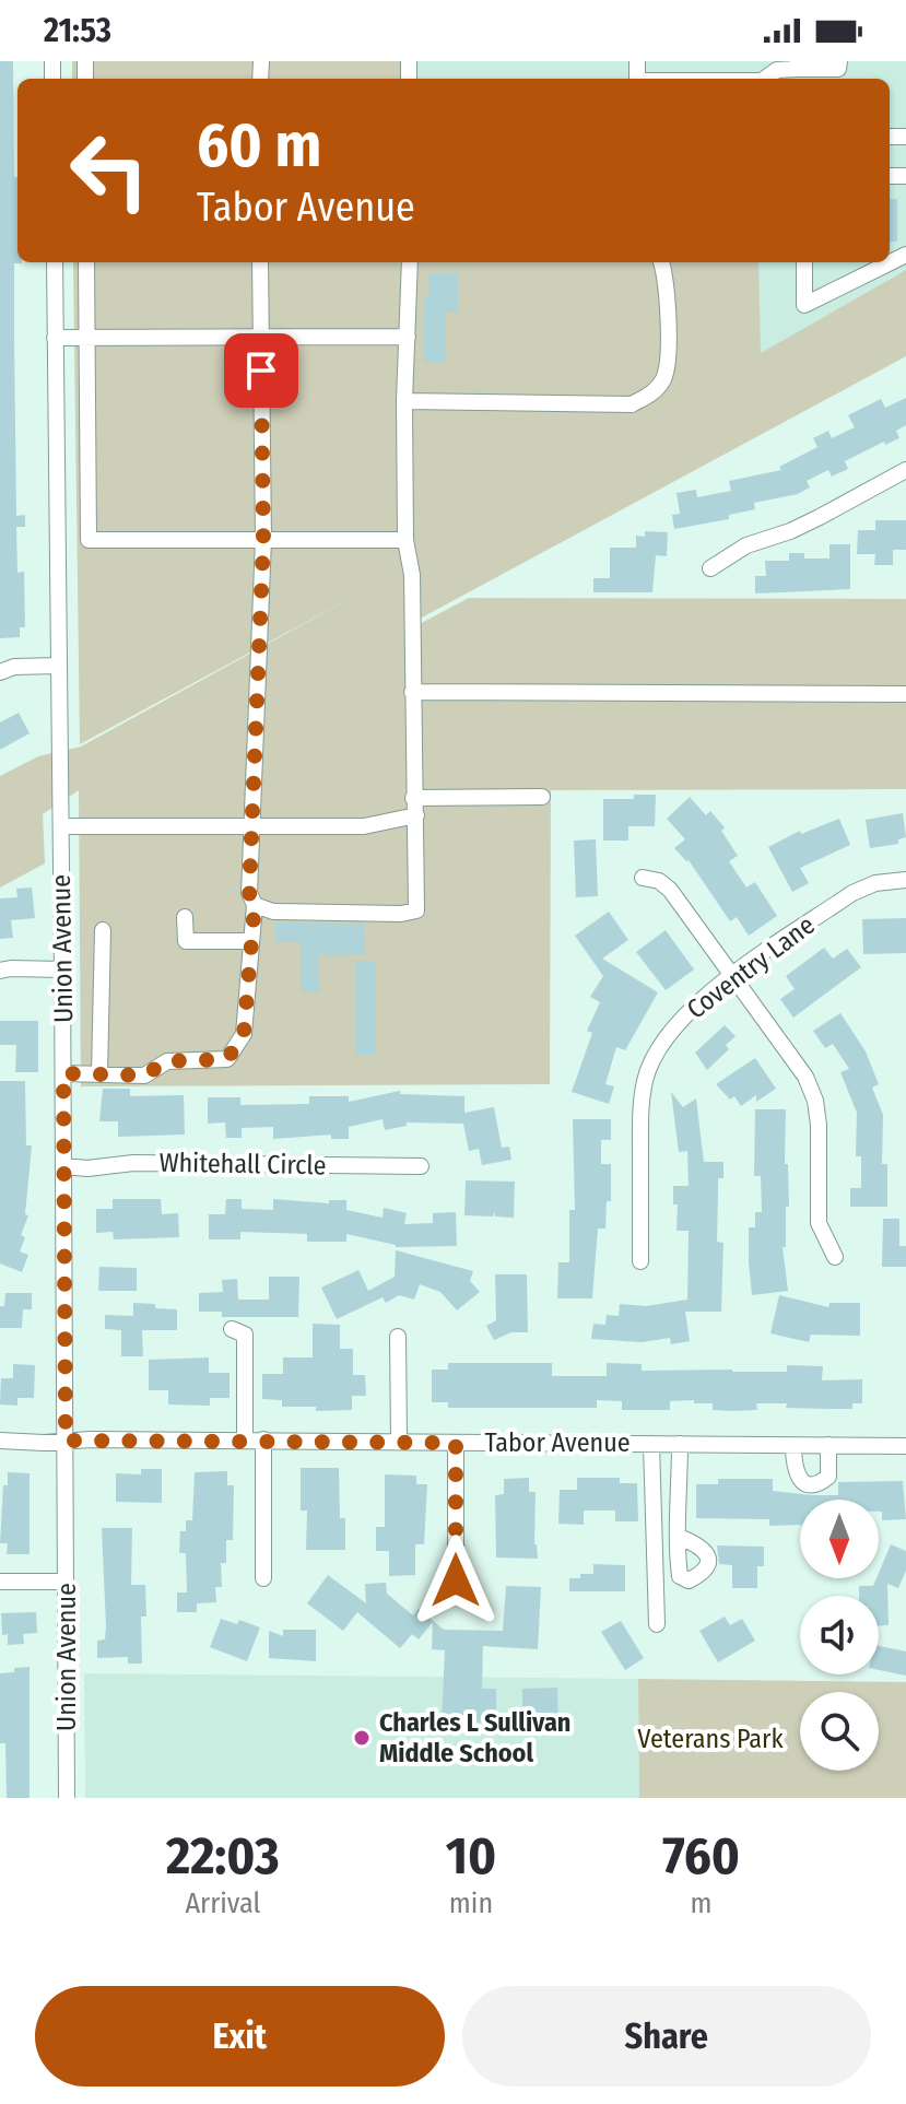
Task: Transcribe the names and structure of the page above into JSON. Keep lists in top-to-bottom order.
{
  "streets": {
    "street": [
      "Union Avenue",
      "Coventry Lane",
      "Whitehall Circle",
      "Tabor Avenue"
    ]
  },
  "crossings": [
    ["Union Avenue", "Whitehall Circle"],
    ["Union Avenue", "Tabor Avenue"]
  ],
  "parks": ["Veterans Park"],
  "places": ["Charles L Sullivan Middle School"],
  "north": "bottom",
  "page": {
    "status": "21:53",
    "turn": ["60 m", "Tabor Avenue"],
    "eta": [
      "22:03",
      "Arrival",
      "10",
      "min",
      "760",
      "m"
    ],
    "buttons": ["Exit", "Share"]
  }
}
